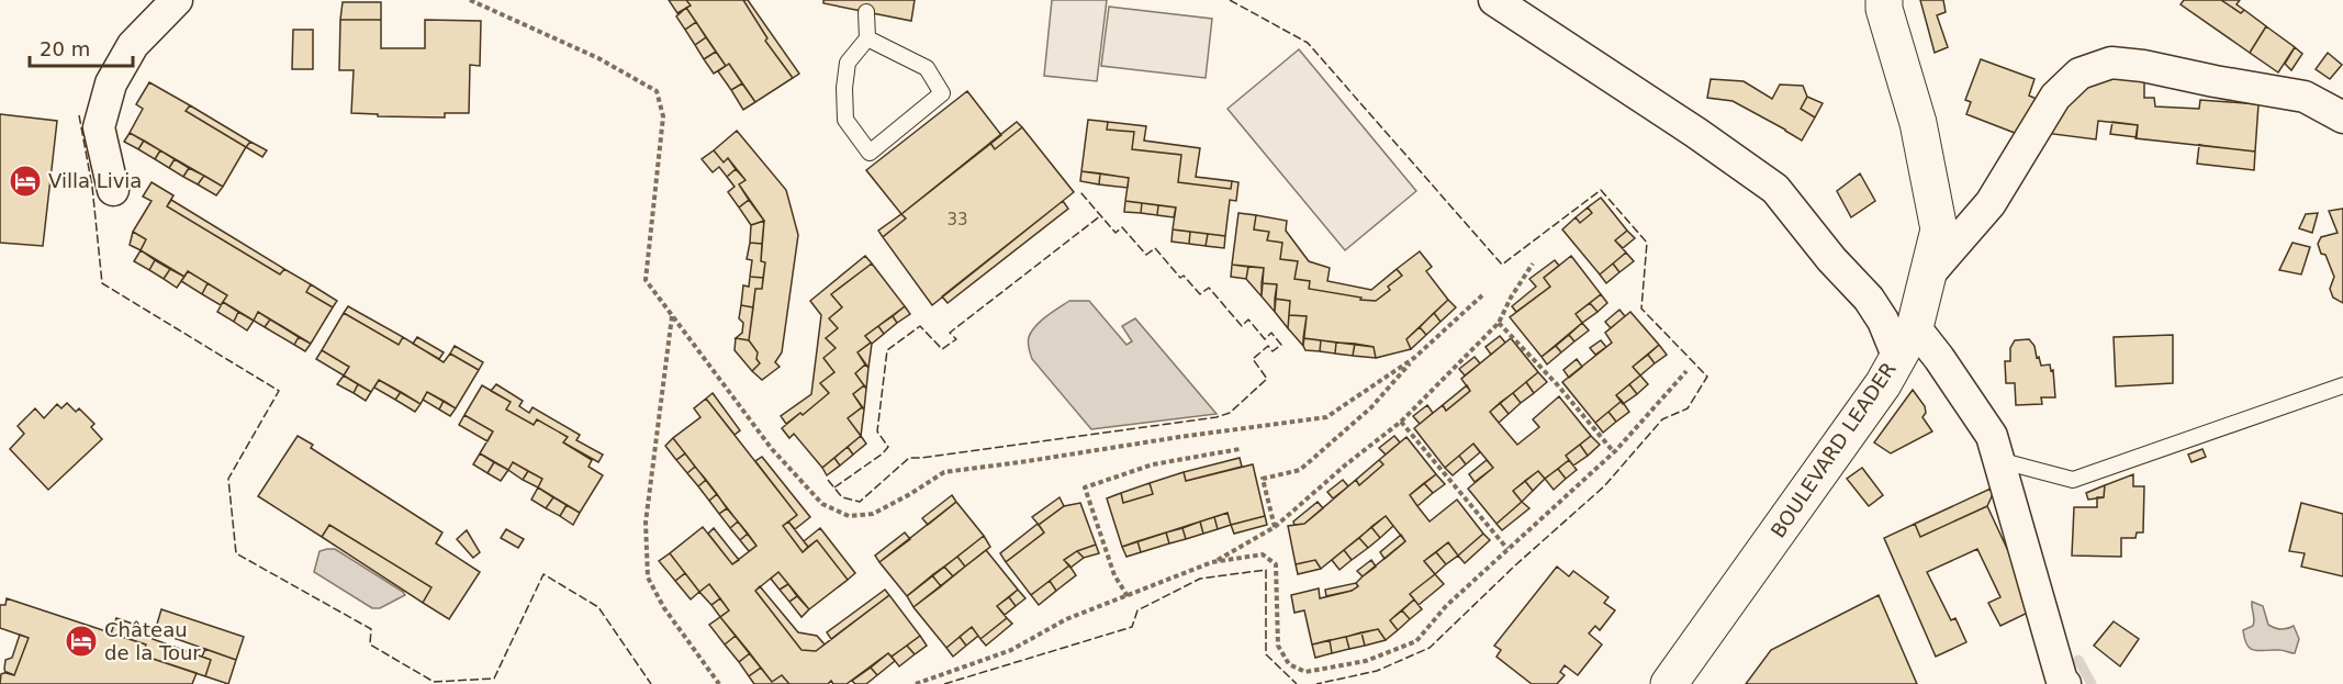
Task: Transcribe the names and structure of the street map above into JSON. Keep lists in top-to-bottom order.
{
  "streets": {
    "street": ["BOULEVARD LEADER"]
  },
  "places": {
    "hotel": ["Villa Livia", "Château de la Tour"]
  },
  "house_numbers": ["33"],
  "scale_bar": "20 m"
}
